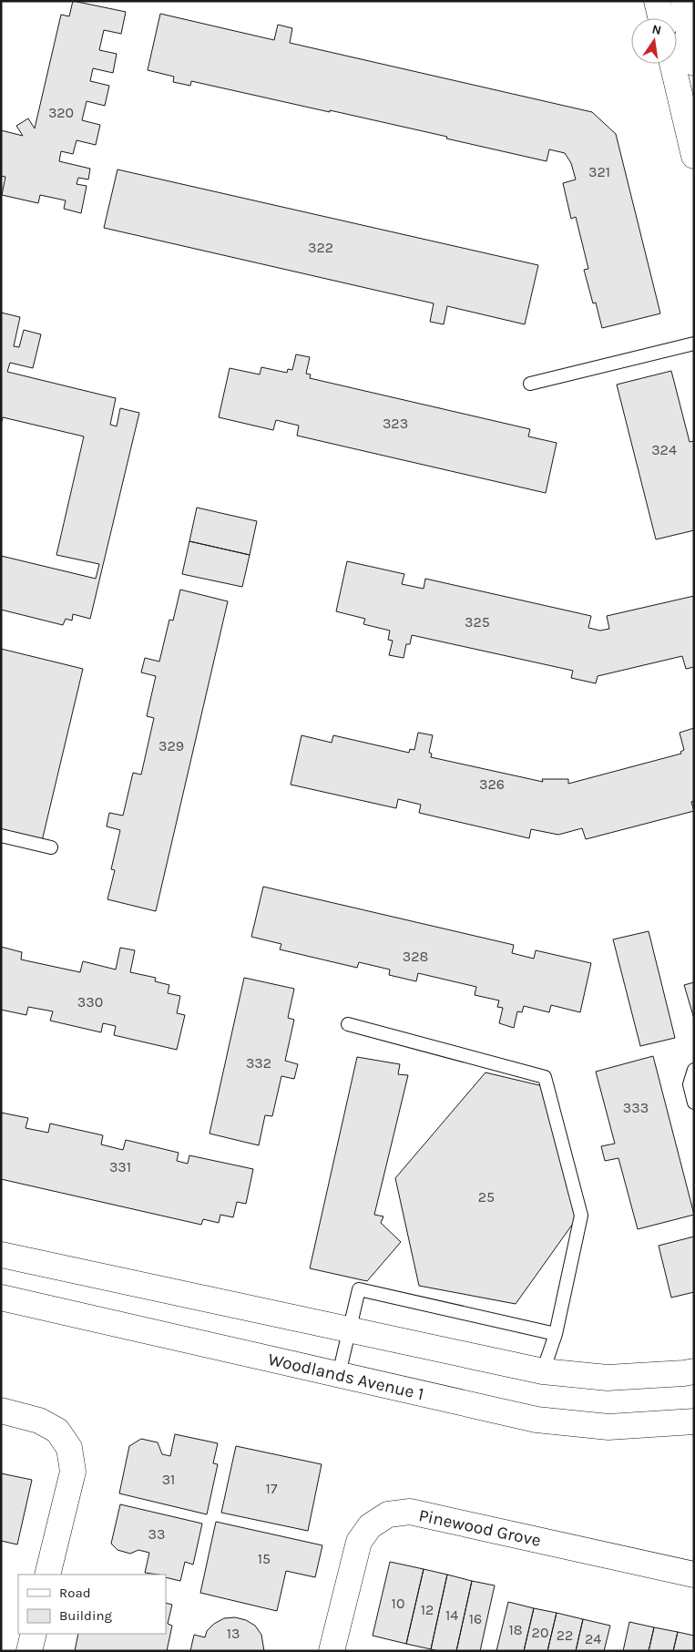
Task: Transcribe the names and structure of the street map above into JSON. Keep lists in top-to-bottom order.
{
  "streets": {
    "main road": ["Woodlands Avenue 1", "Pinewood Grove"]
  },
  "house_numbers": [
    "320",
    "321",
    "322",
    "323",
    "324",
    "325",
    "329",
    "326",
    "328",
    "330",
    "332",
    "333",
    "331",
    "25",
    "31",
    "17",
    "33",
    "15",
    "10",
    "12",
    "14",
    "16",
    "18",
    "20",
    "13",
    "22",
    "24"
  ],
  "legend": ["Road", "Building"],
  "north": "top"
}
